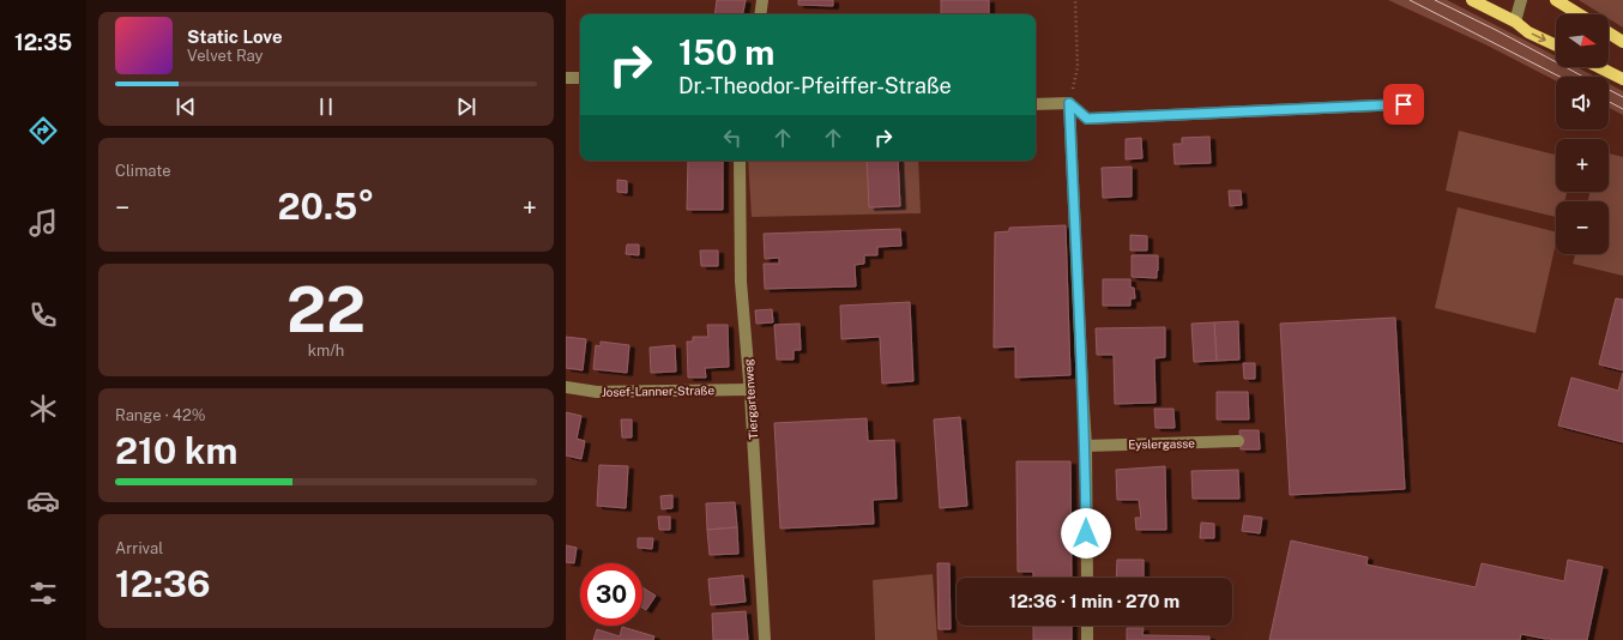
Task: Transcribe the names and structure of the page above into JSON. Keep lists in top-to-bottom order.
{
  "streets": {
    "street": ["Josef-Lanner-Straße", "Tiergartenweg", "Eyslergasse"]
  },
  "crossings": [
    ["Josef-Lanner-Straße", "Tiergartenweg"]
  ],
  "north": "right",
  "page": {
    "tabs": "12:35",
    "map_buttons": ["+", "−"],
    "turn": ["150 m", "Dr.-Theodor-Pfeiffer-Straße"],
    "song": ["Static Love", "Velvet Ray"],
    "tile": [
      "Climate",
      ["22", "km/h"],
      ["Range · 42%", "210 km"],
      ["Arrival", "12:36"]
    ],
    "heat": ["−", "20.5°", "+"],
    "limit": "30",
    "trip": "12:36 · 1 min · 270 m"
  }
}
